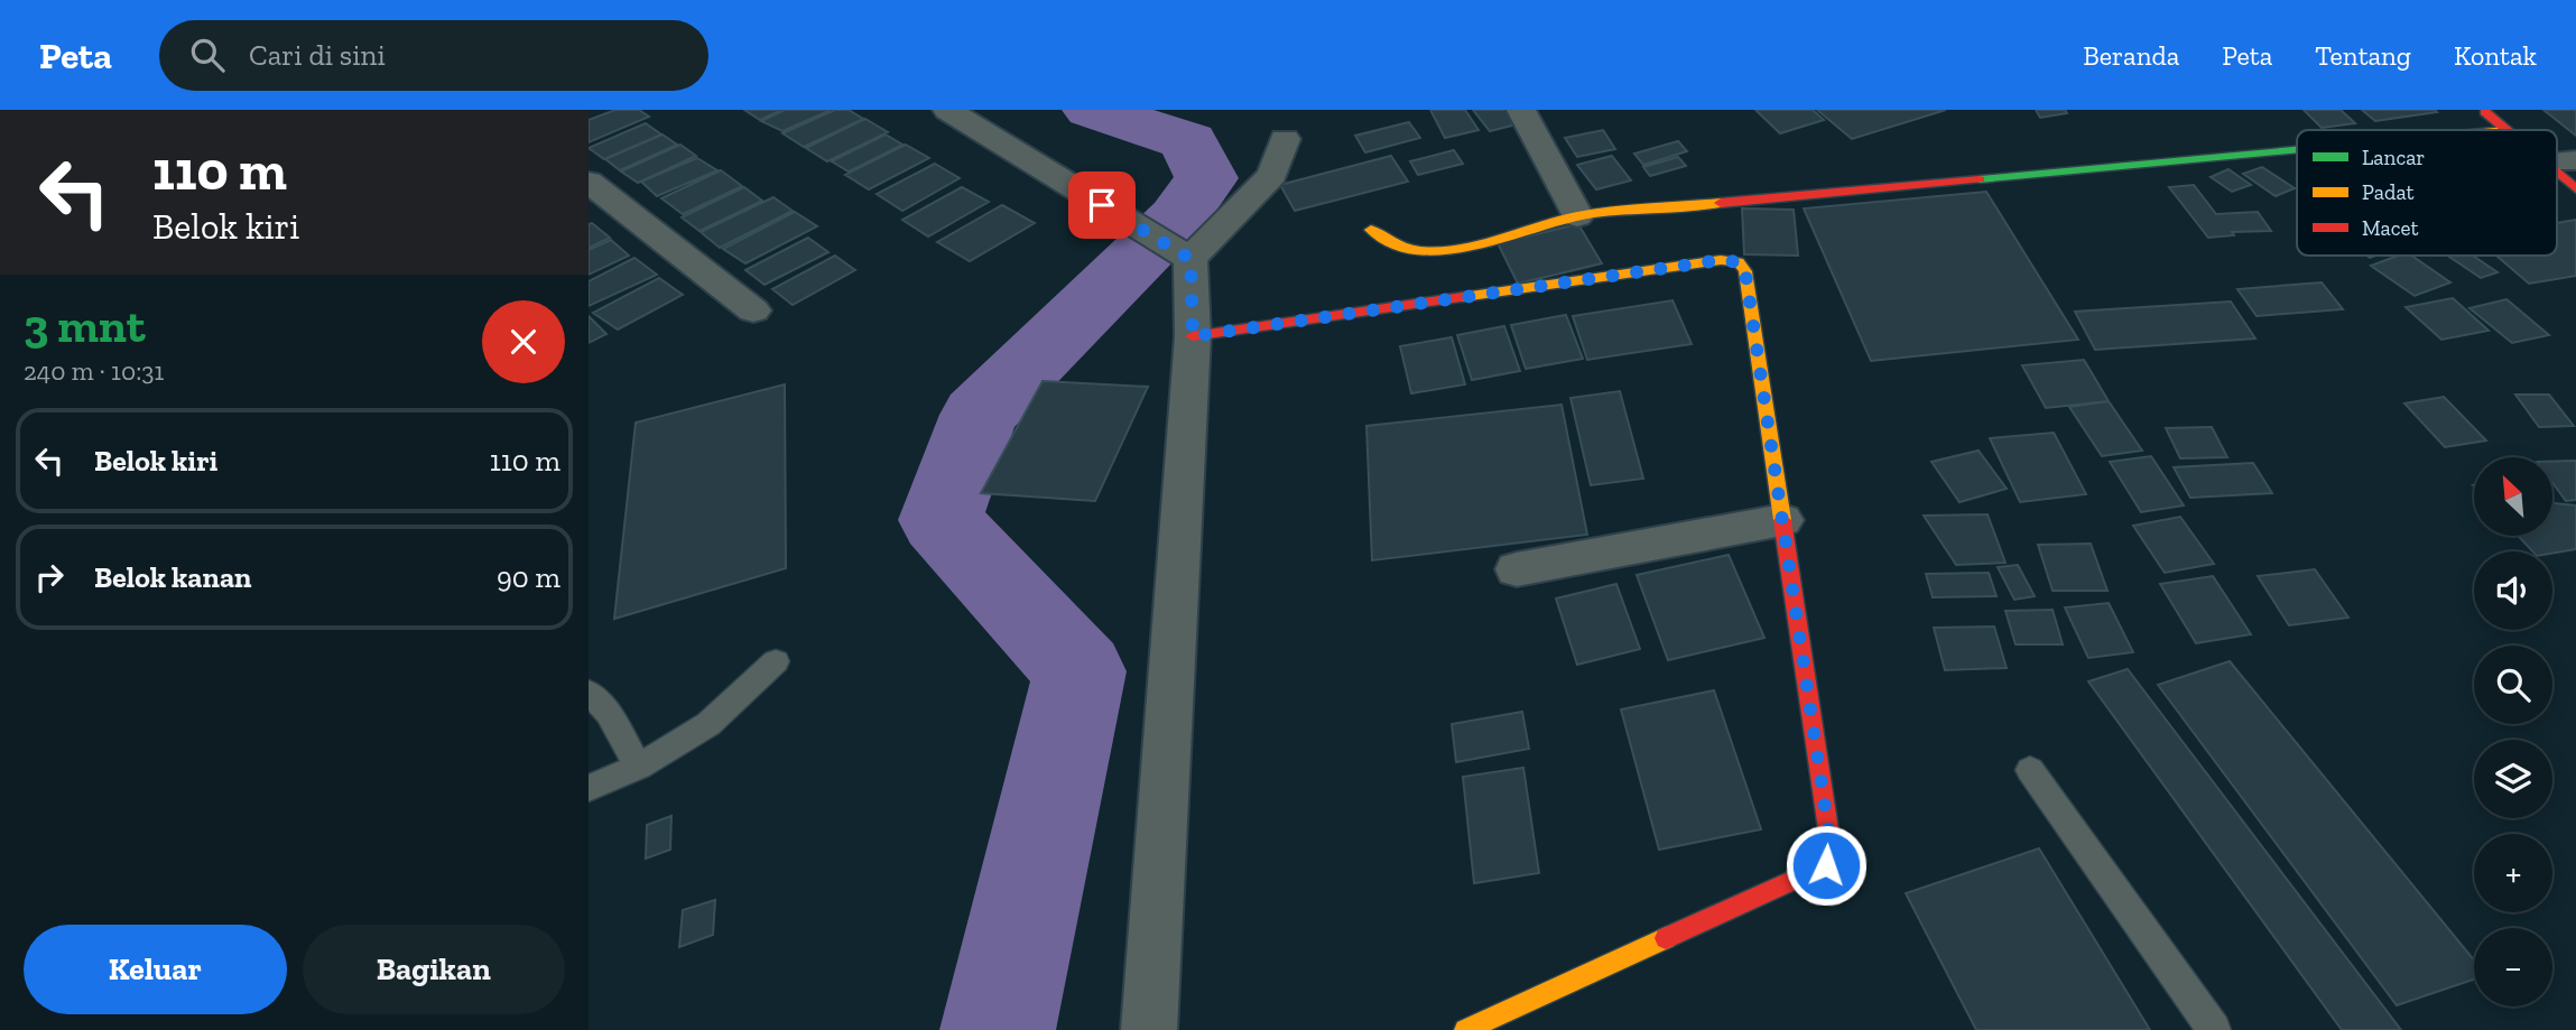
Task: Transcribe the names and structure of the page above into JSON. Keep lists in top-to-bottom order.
{
  "legend": ["Lancar", "Padat", "Macet"],
  "north": "top left",
  "page": {
    "header": "Peta",
    "search": "Cari di sini",
    "nav": [
      "Beranda",
      "Peta",
      "Tentang",
      "Kontak"
    ],
    "turn": ["110 m", "Belok kiri"],
    "heading": ["3 mnt", "240 m · 10:31"],
    "list": [
      {
        "name": "Belok kiri",
        "value": "110 m"
      },
      {
        "name": "Belok kanan",
        "value": "90 m"
      }
    ],
    "map_buttons": ["+", "−"],
    "buttons": ["Keluar", "Bagikan"]
  }
}
